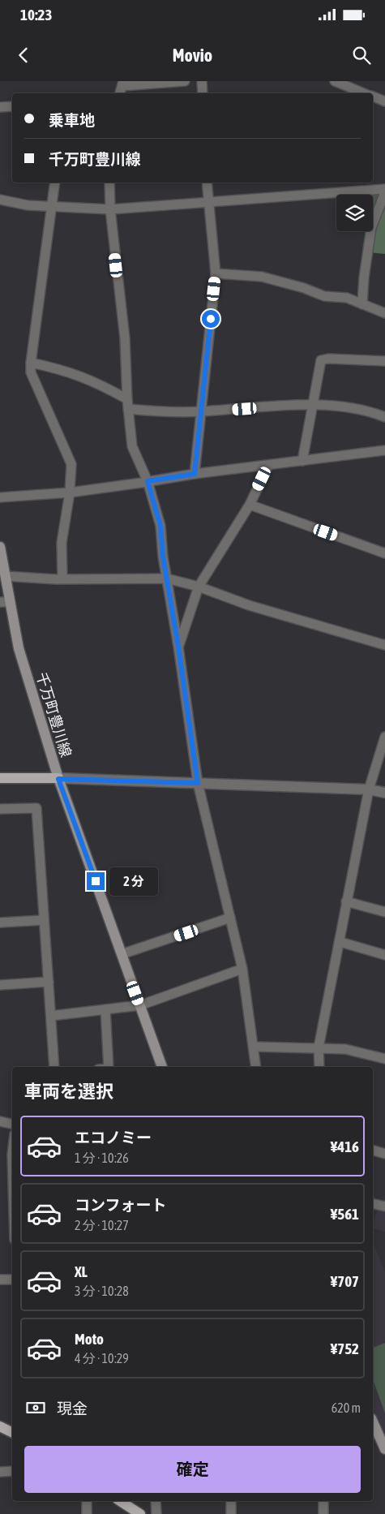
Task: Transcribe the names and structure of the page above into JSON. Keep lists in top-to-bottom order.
{
  "streets": {
    "main road": ["千万町豊川線"]
  },
  "page": {
    "status": "10:23",
    "header": "Movio",
    "banner": ["乗車地", "千万町豊川線"],
    "bubble": "2 分",
    "heading": "車両を選択",
    "list": [
      {
        "name": "エコノミー",
        "note": "1 分 · 10:26",
        "value": "¥416"
      },
      {
        "name": "コンフォート",
        "note": "2 分 · 10:27",
        "value": "¥561"
      },
      {
        "name": "XL",
        "note": "3 分 · 10:28",
        "value": "¥707"
      },
      {
        "name": "Moto",
        "note": "4 分 · 10:29",
        "value": "¥752"
      }
    ],
    "pay": ["現金", "620 m"],
    "buttons": "確定"
  }
}
